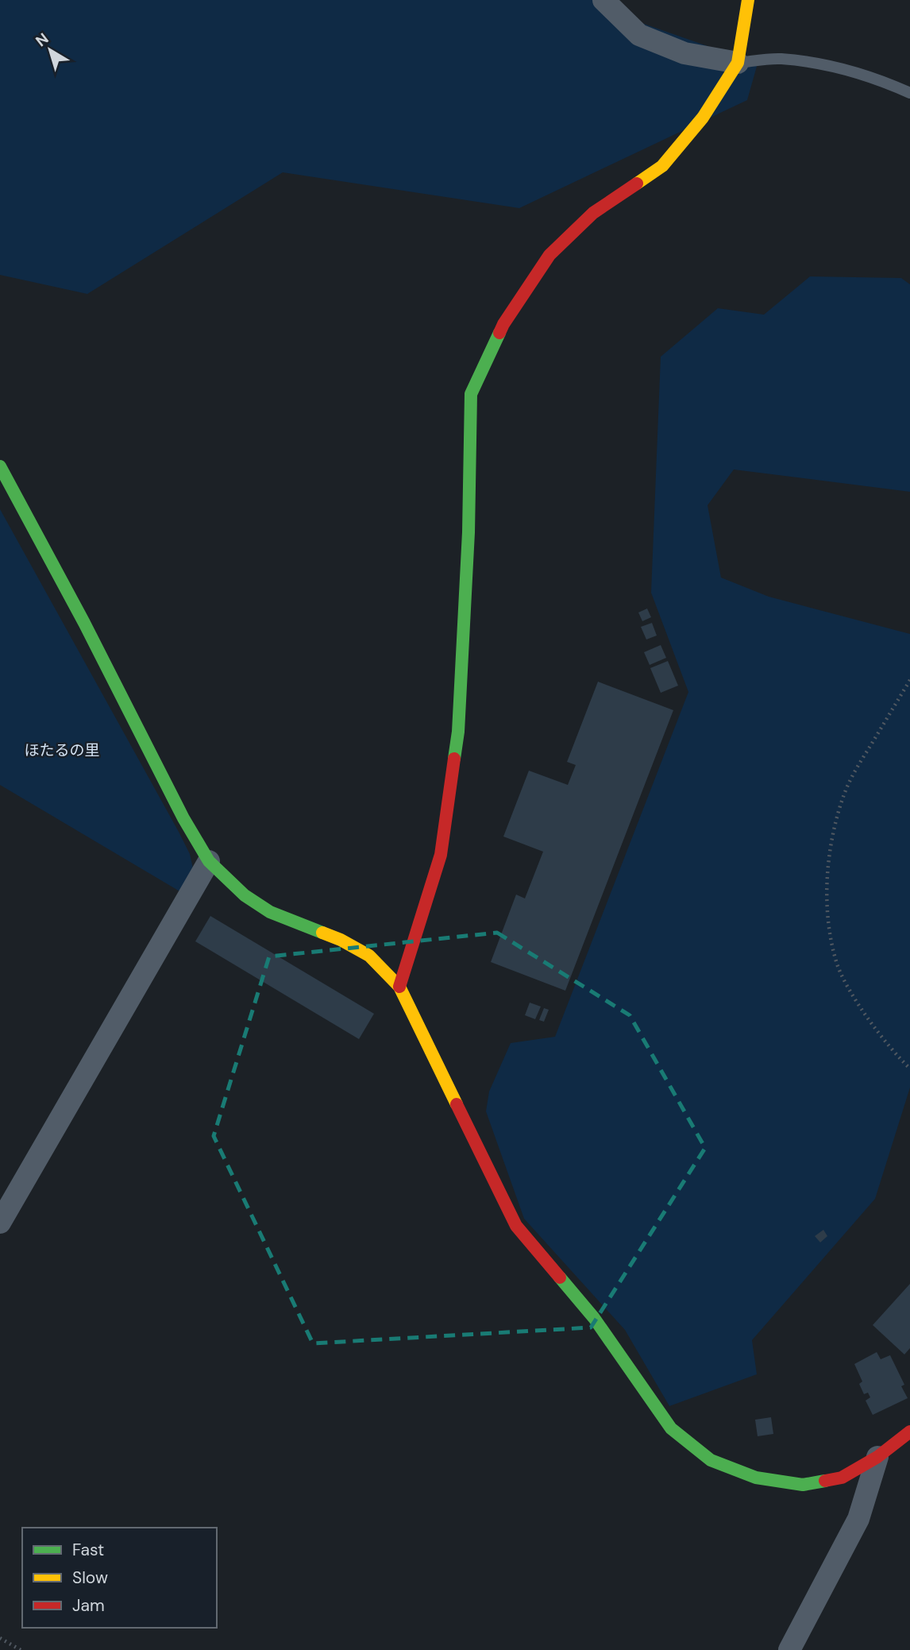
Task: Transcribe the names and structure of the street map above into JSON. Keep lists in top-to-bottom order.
{
  "parks": ["ほたるの里"],
  "legend": ["Fast", "Slow", "Jam"],
  "north": "top left"
}
